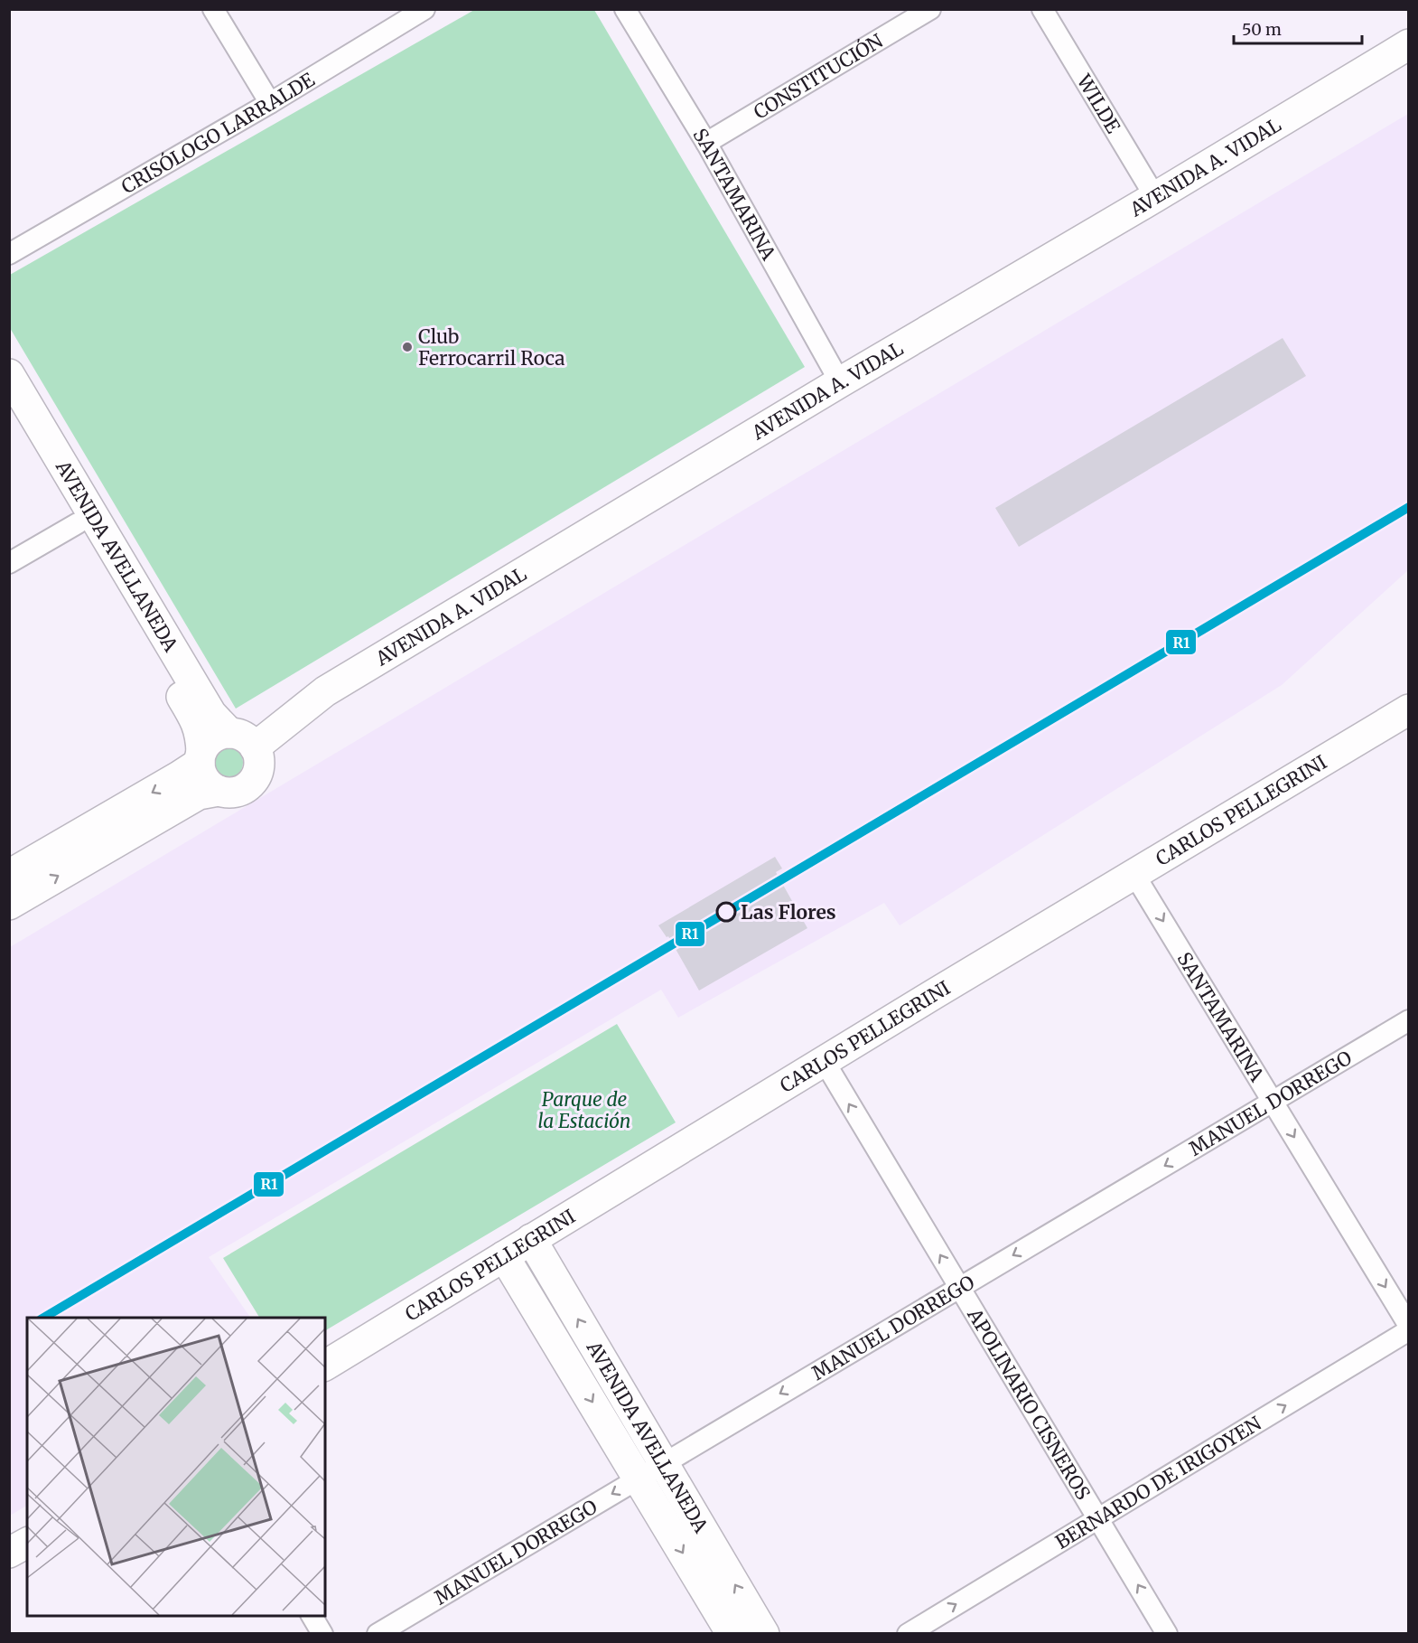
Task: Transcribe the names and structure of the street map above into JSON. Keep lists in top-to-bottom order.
{
  "streets": {
    "street": [
      "CONSTITUCIÓN",
      "WILDE",
      "CRISÓLOGO LARRALDE",
      "AVENIDA A. VIDAL",
      "SANTAMARINA",
      "AVENIDA AVELLANEDA",
      "CARLOS PELLEGRINI",
      "MANUEL DORREGO",
      "APOLINARIO CISNEROS",
      "BERNARDO DE IRIGOYEN"
    ]
  },
  "crossings": [
    ["CONSTITUCIÓN", "SANTAMARINA"],
    ["WILDE", "AVENIDA A. VIDAL"],
    ["AVENIDA A. VIDAL", "SANTAMARINA"],
    ["AVENIDA A. VIDAL", "AVENIDA AVELLANEDA"],
    ["SANTAMARINA", "CARLOS PELLEGRINI"],
    ["SANTAMARINA", "MANUEL DORREGO"],
    ["AVENIDA AVELLANEDA", "CARLOS PELLEGRINI"],
    ["AVENIDA AVELLANEDA", "MANUEL DORREGO"],
    ["CARLOS PELLEGRINI", "APOLINARIO CISNEROS"],
    ["MANUEL DORREGO", "APOLINARIO CISNEROS"],
    ["APOLINARIO CISNEROS", "BERNARDO DE IRIGOYEN"]
  ],
  "one_way": [
    "SANTAMARINA",
    "MANUEL DORREGO",
    "APOLINARIO CISNEROS",
    "BERNARDO DE IRIGOYEN"
  ],
  "parks": ["Parque de la Estación"],
  "places": ["Club Ferrocarril Roca", "Las Flores"],
  "lines": ["transit line R1"],
  "scale_bar": "50 m"
}
